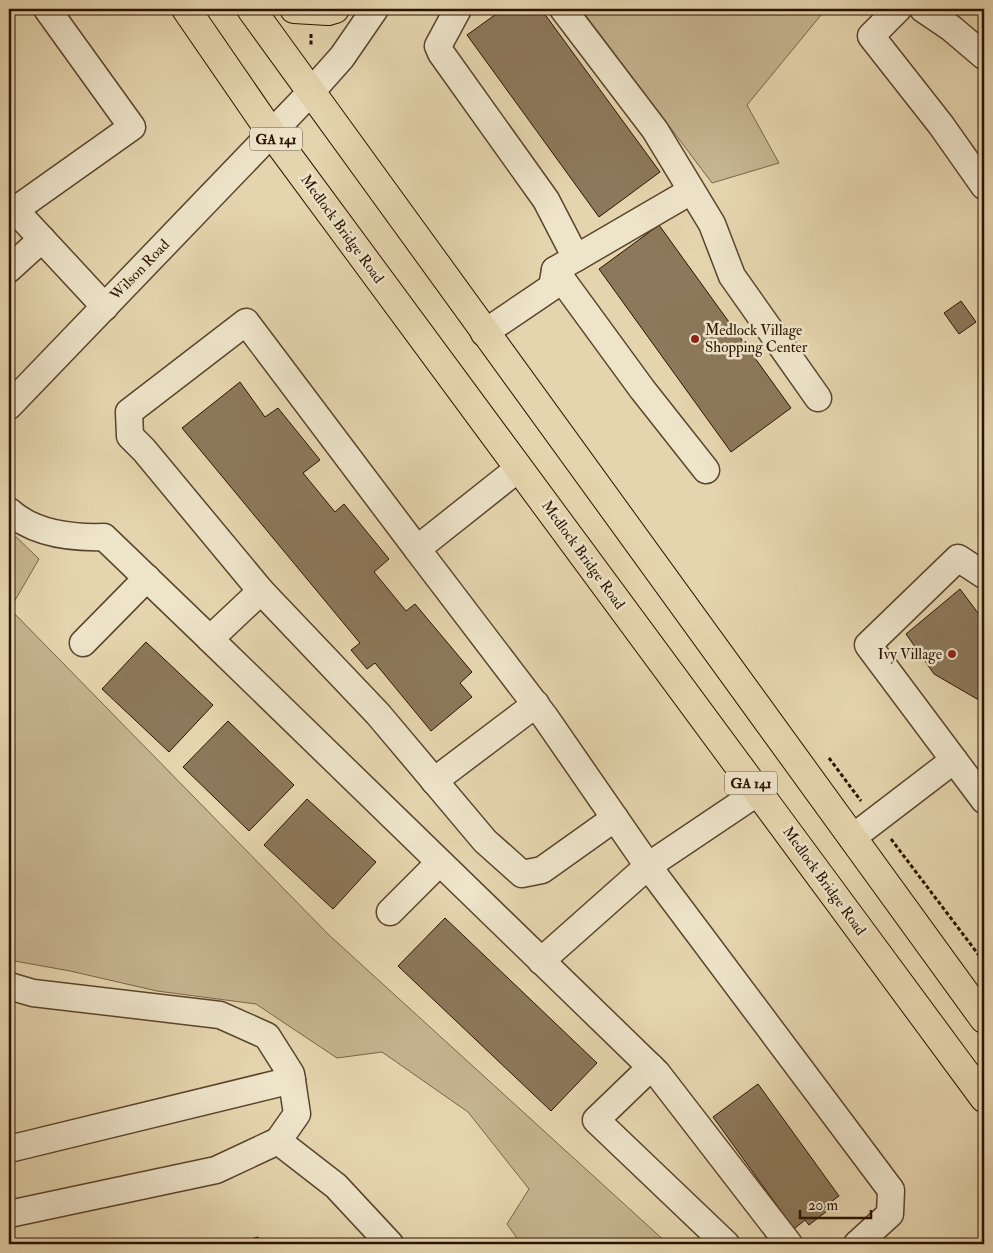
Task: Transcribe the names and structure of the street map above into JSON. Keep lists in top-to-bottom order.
{
  "streets": {
    "highway": ["GA 141", "Medlock Bridge Road"],
    "street": ["Wilson Road"]
  },
  "crossings": [
    ["GA 141", "Wilson Road"],
    ["Medlock Bridge Road", "Wilson Road"]
  ],
  "places": ["Medlock Village Shopping Center", "Ivy Village"],
  "scale_bar": "20 m"
}
